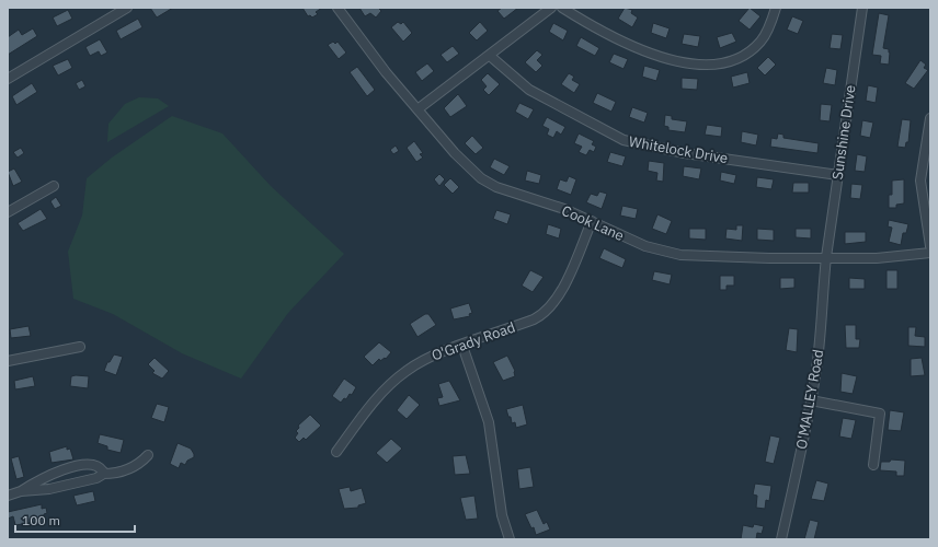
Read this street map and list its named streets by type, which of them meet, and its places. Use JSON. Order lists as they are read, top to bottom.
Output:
{
  "streets": {
    "street": [
      "Sunshine Drive",
      "Whitelock Drive",
      "Cook Lane",
      "O'Grady Road",
      "O'MALLEY Road"
    ]
  },
  "crossings": [
    ["Sunshine Drive", "Whitelock Drive"],
    ["Sunshine Drive", "Cook Lane"],
    ["Sunshine Drive", "O'MALLEY Road"],
    ["Cook Lane", "O'Grady Road"],
    ["Cook Lane", "O'MALLEY Road"]
  ],
  "scale_bar": "100 m"
}
